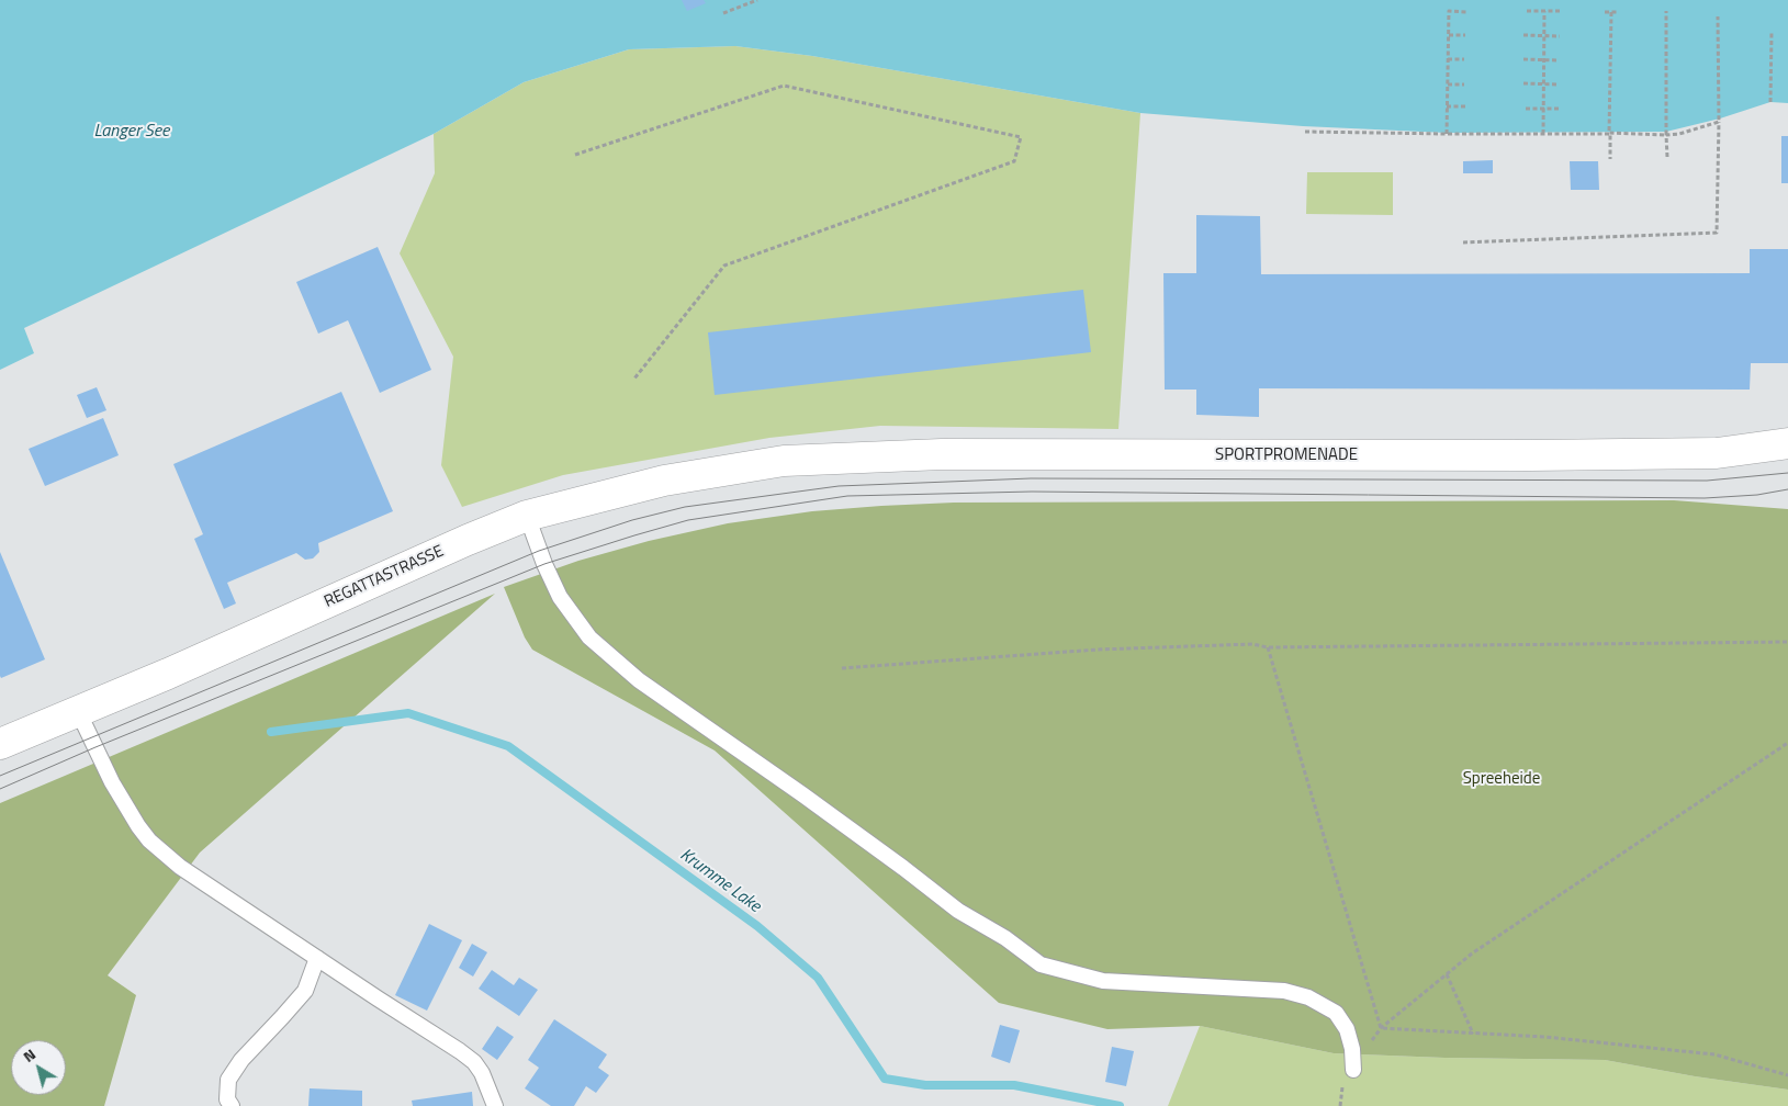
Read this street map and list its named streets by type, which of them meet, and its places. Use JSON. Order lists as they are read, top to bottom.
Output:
{
  "streets": {
    "street": ["SPORTPROMENADE", "REGATTASTRASSE"]
  },
  "crossings": [
    ["SPORTPROMENADE", "REGATTASTRASSE"]
  ],
  "water": ["Langer See", "Krumme Lake"],
  "parks": ["Spreeheide"],
  "north": "top left"
}
